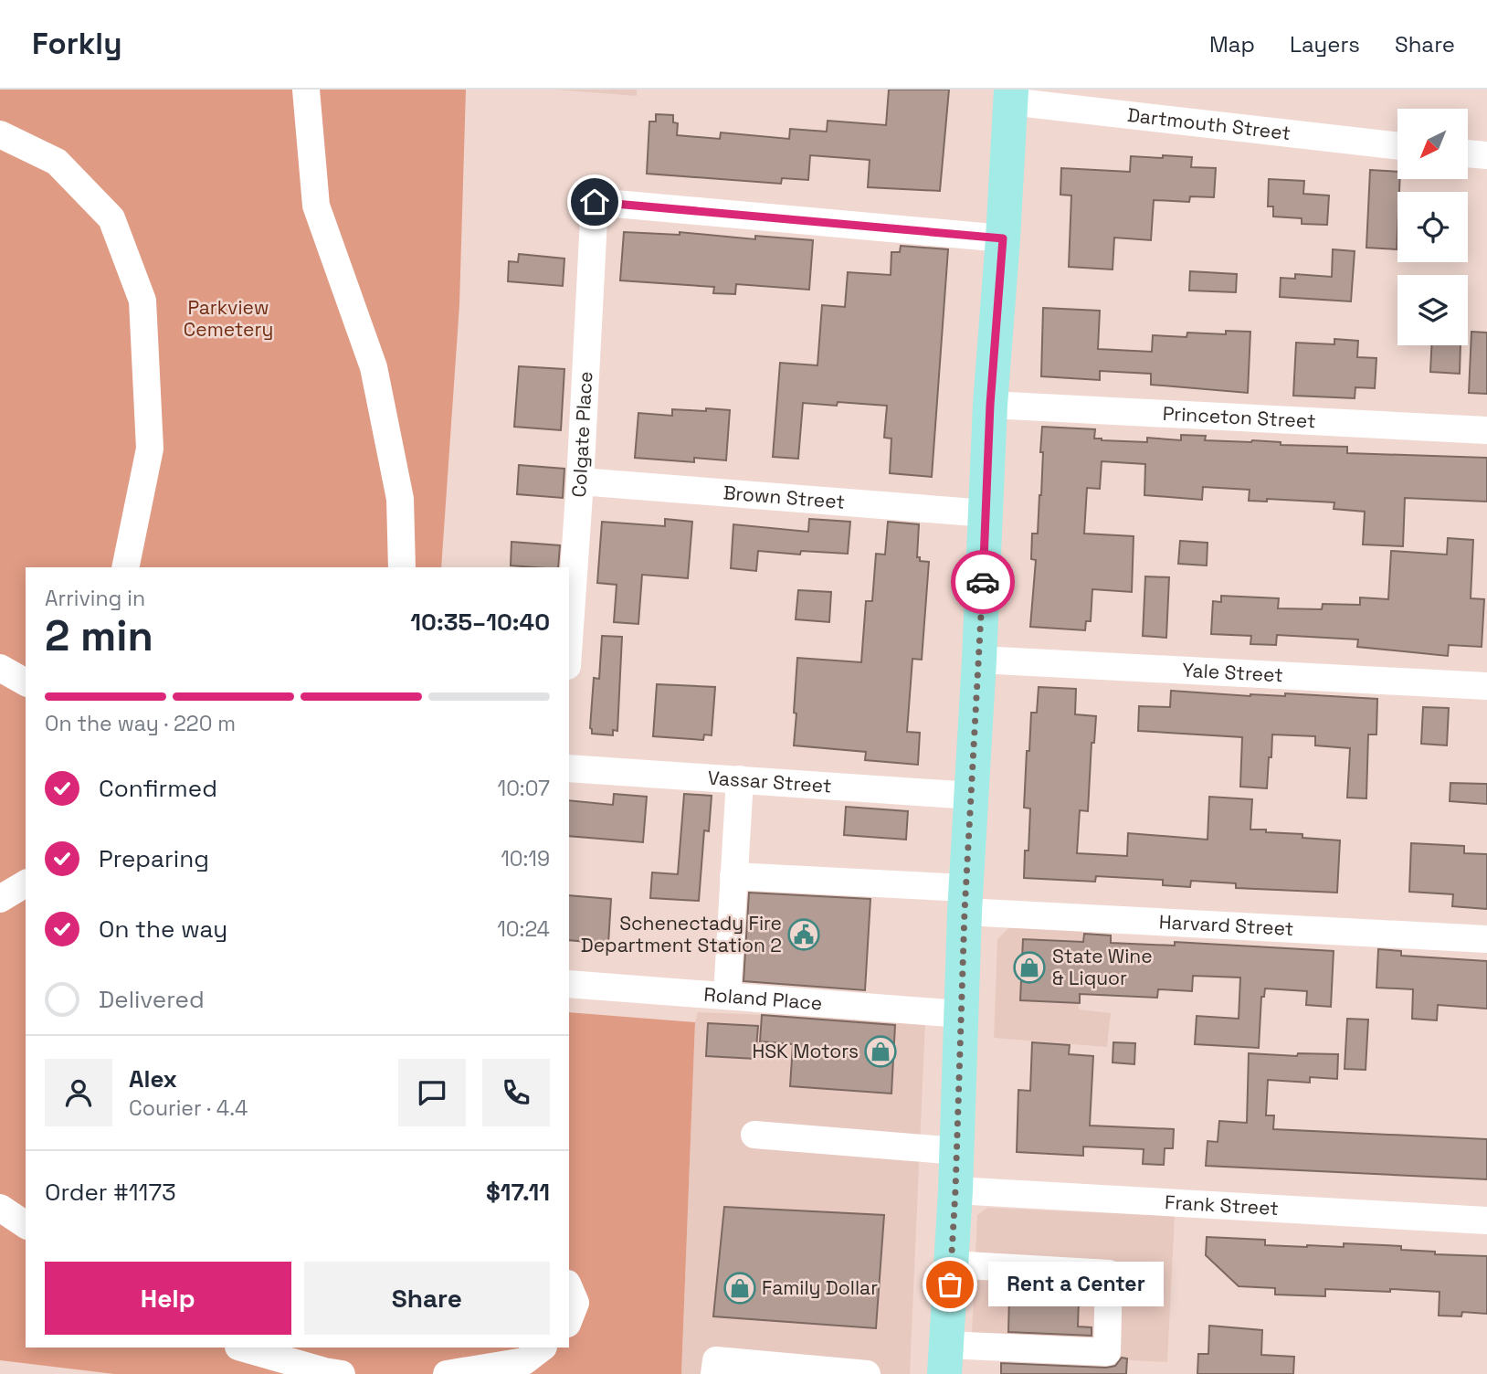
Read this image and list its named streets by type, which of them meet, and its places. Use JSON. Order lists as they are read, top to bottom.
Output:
{
  "streets": {
    "street": [
      "Dartmouth Street",
      "Princeton Street",
      "Colgate Place",
      "Brown Street",
      "Yale Street",
      "Vassar Street",
      "Harvard Street",
      "Roland Place",
      "Frank Street"
    ]
  },
  "crossings": [
    ["Colgate Place", "Brown Street"]
  ],
  "parks": ["Parkview Cemetery"],
  "places": {
    "public building": ["Schenectady Fire Department Station 2"],
    "shop": ["State Wine & Liquor", "HSK Motors", "Family Dollar"],
    "other": ["Rent a Center"]
  },
  "north": "bottom left",
  "page": {
    "header": "Forkly",
    "nav": ["Map", "Layers", "Share"],
    "heading": ["2 min", "Arriving in", "10:35–10:40"],
    "panel": [
      "Alex",
      "Courier · 4.4",
      "Order #1173",
      "$17.11"
    ],
    "bar": "On the way · 220 m",
    "list": [
      ["Confirmed", "10:07"],
      ["Preparing", "10:19"],
      ["On the way", "10:24"],
      "Delivered"
    ],
    "buttons": ["Help", "Share"],
    "bubble": "Rent a Center"
  }
}
